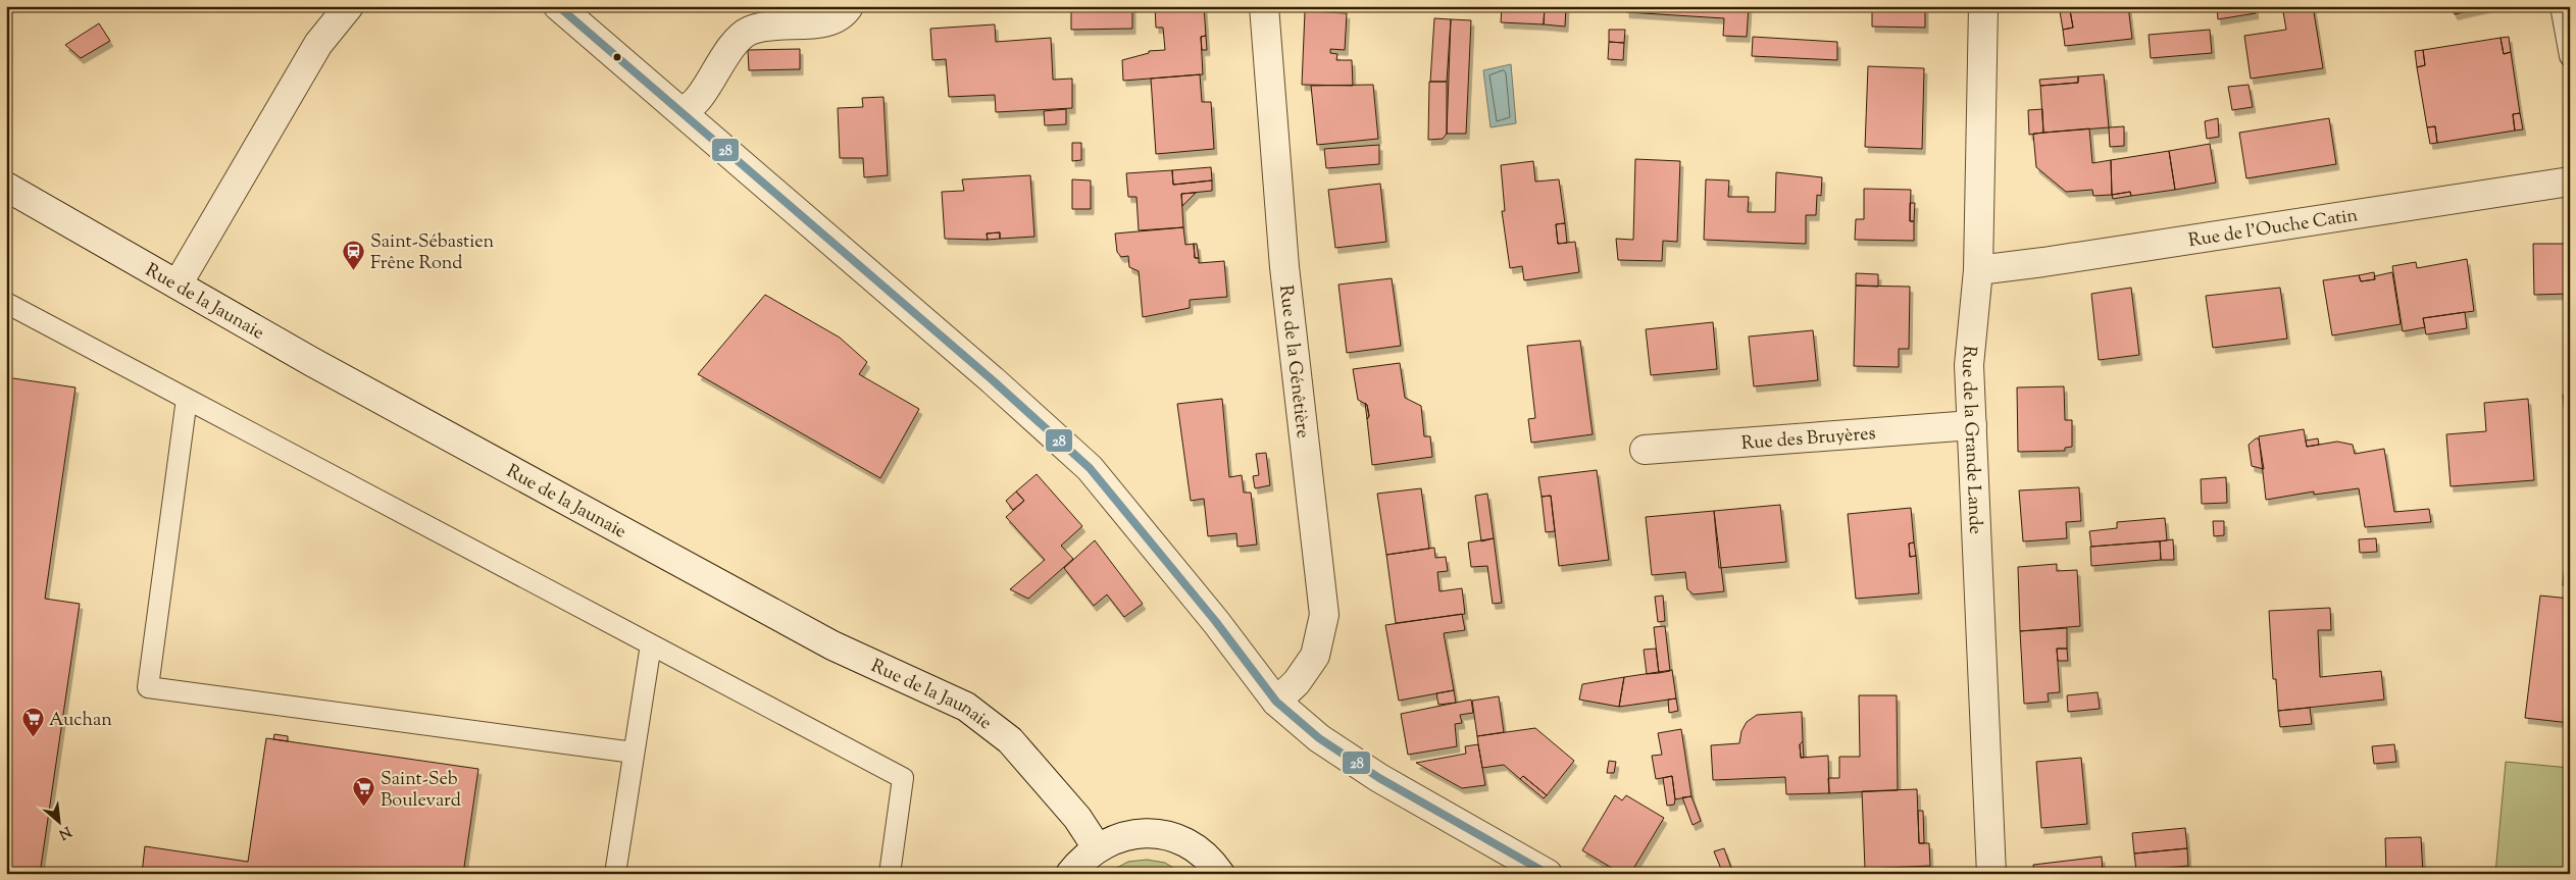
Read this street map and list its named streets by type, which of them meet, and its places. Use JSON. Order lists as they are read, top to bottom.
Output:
{
  "streets": {
    "street": [
      "Rue de l'Ouche Catin",
      "Rue de la Jaunaie",
      "Rue de la Génêtière",
      "Rue des Bruyères",
      "Rue de la Grande Lande"
    ]
  },
  "crossings": [
    ["Rue de l'Ouche Catin", "Rue de la Grande Lande"],
    ["Rue des Bruyères", "Rue de la Grande Lande"]
  ],
  "places": {
    "station": ["Saint-Sébastien Frêne Rond"],
    "supermarket": ["Auchan", "Saint-Seb Boulevard"]
  },
  "lines": ["transit line 28"],
  "north": "bottom right"
}
